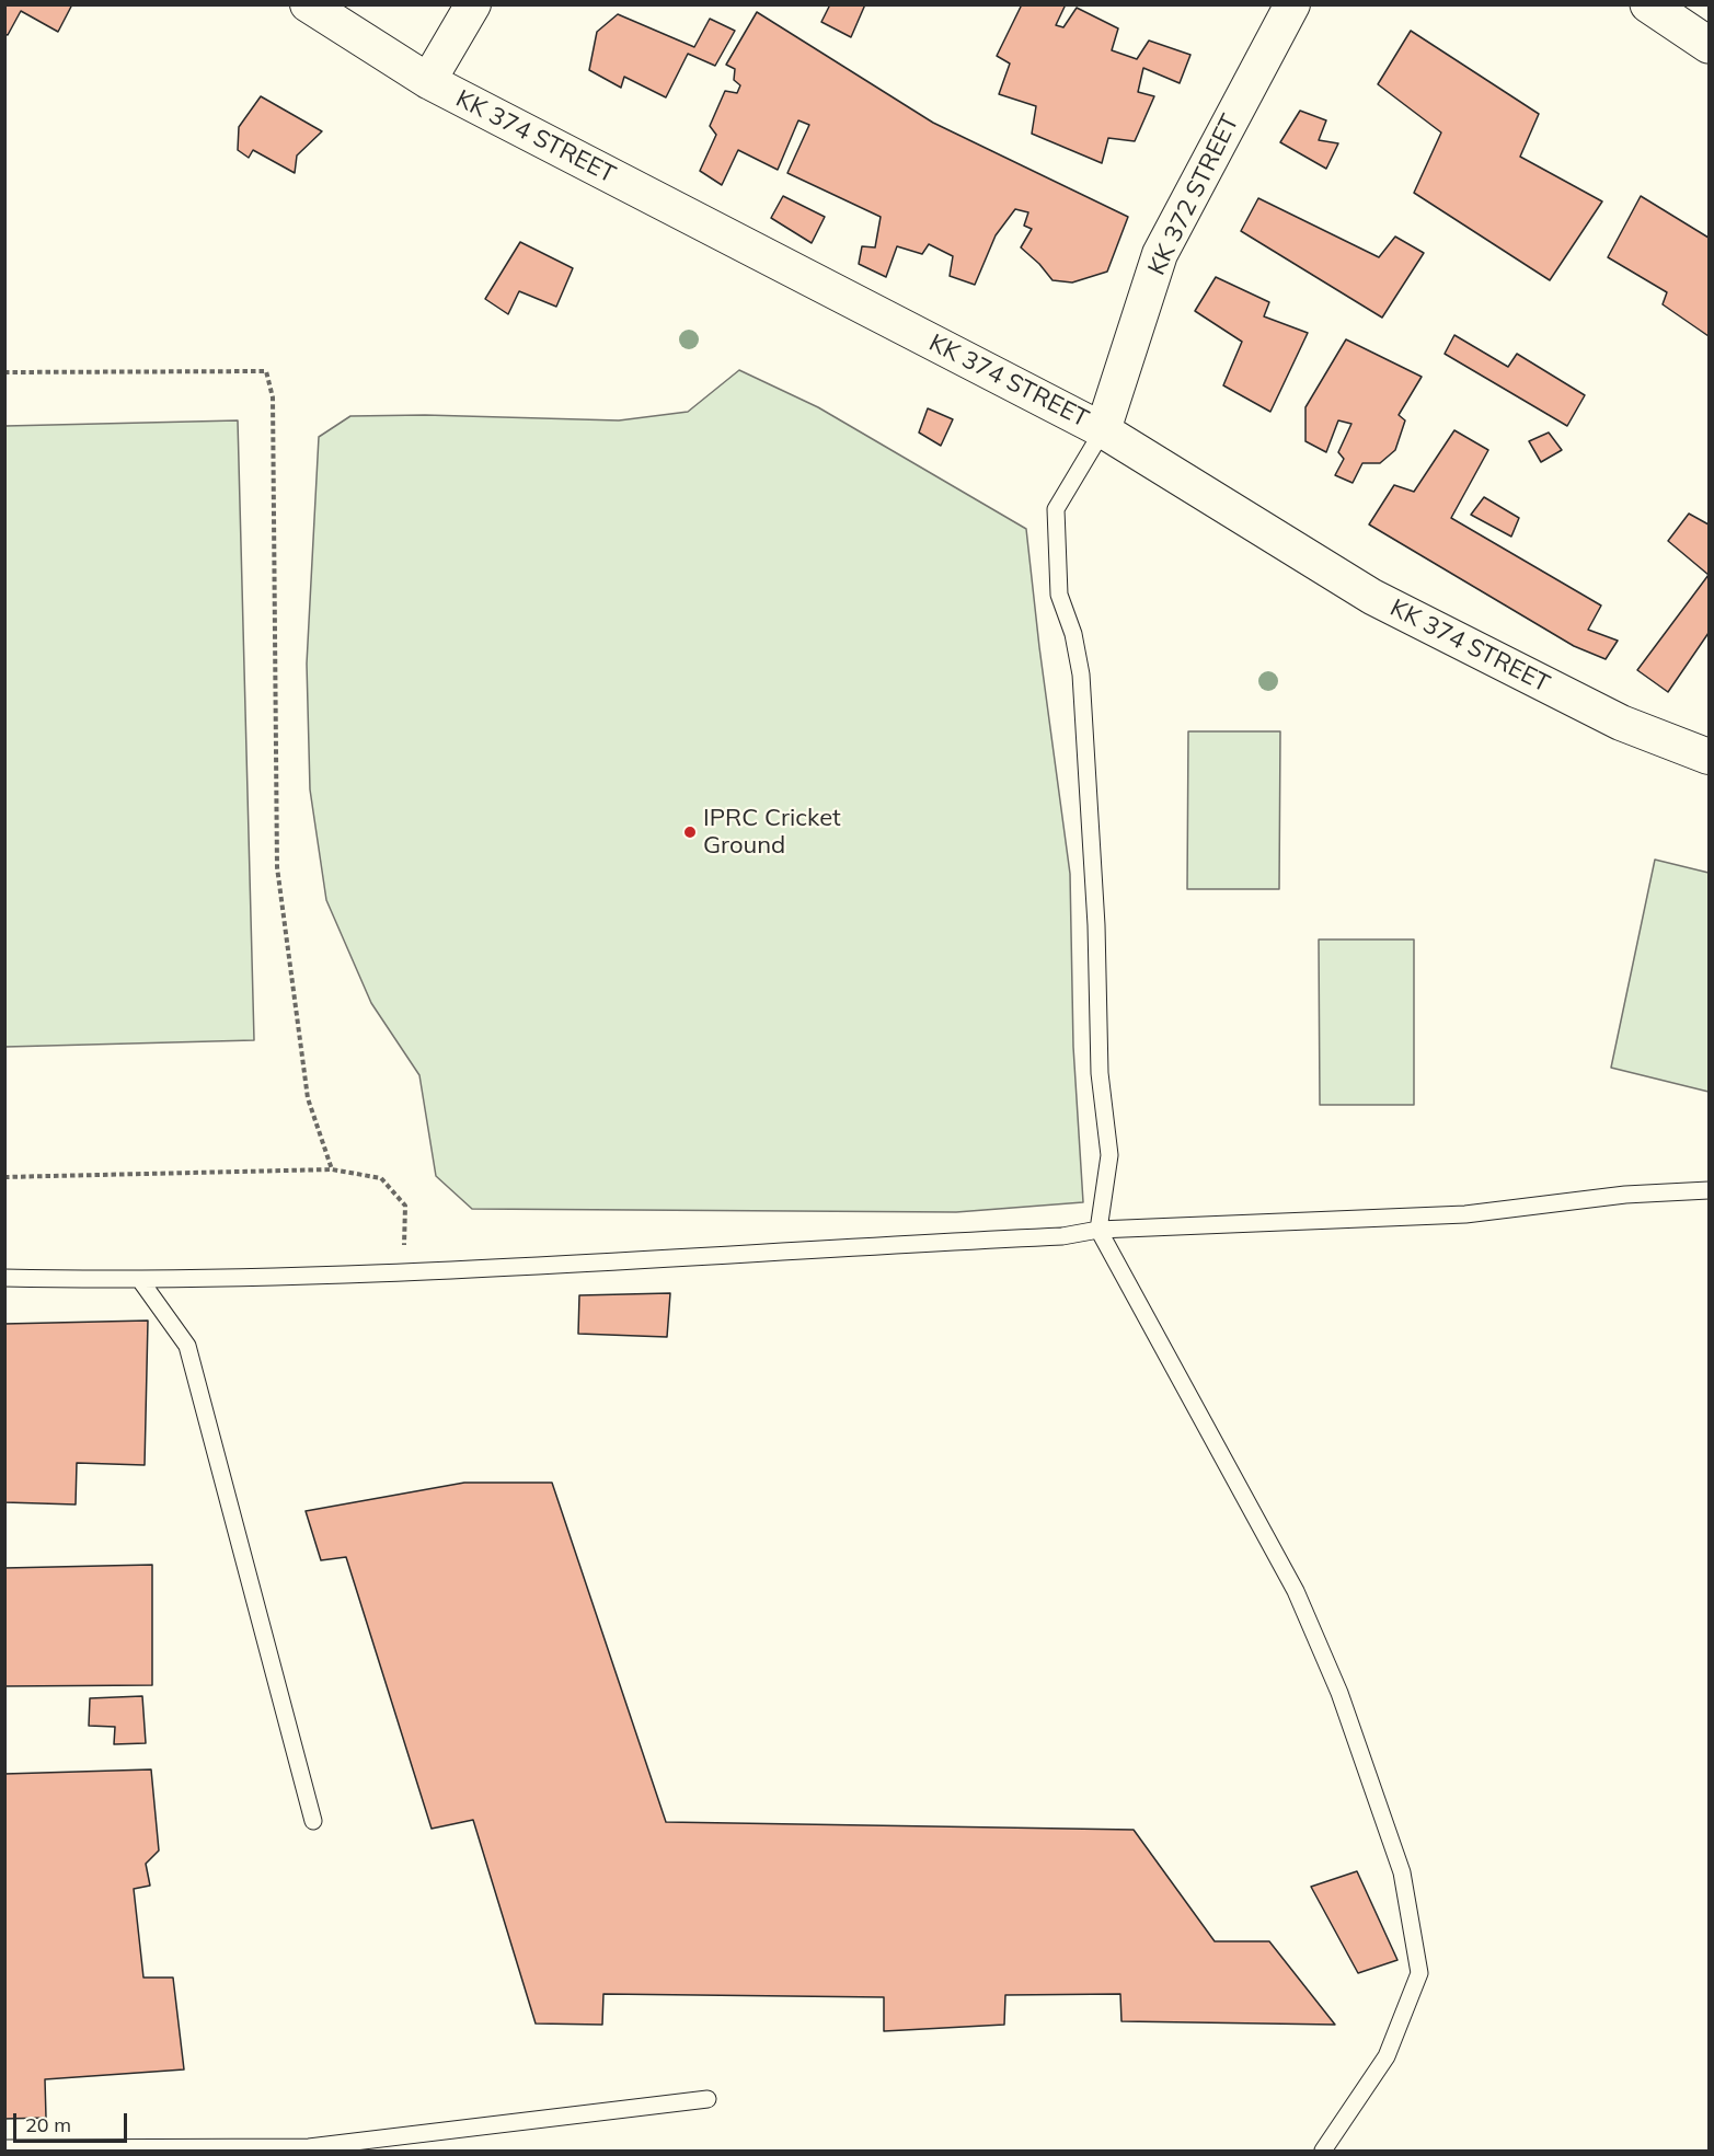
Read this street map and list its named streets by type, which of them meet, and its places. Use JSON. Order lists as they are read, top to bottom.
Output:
{
  "streets": {
    "street": ["KK 374 STREET", "KK 372 STREET"]
  },
  "crossings": [
    ["KK 374 STREET", "KK 372 STREET"]
  ],
  "places": ["IPRC Cricket Ground"],
  "scale_bar": "20 m"
}
